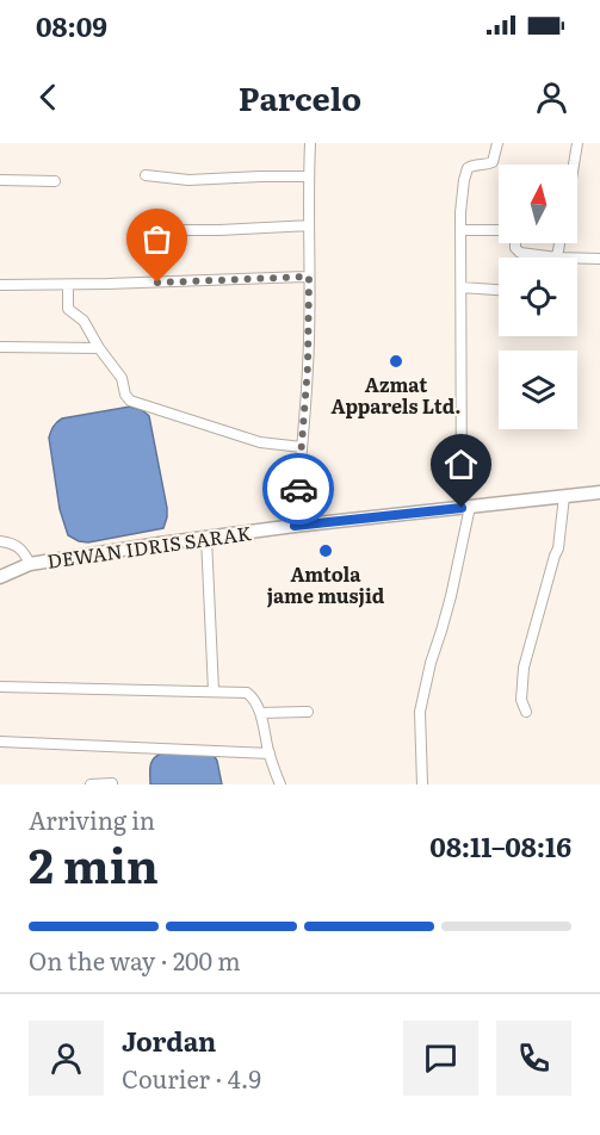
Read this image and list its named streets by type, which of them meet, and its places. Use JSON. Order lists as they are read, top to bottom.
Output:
{
  "streets": {
    "main road": ["DEWAN IDRIS SARAK"]
  },
  "places": ["Azmat Apparels Ltd.", "Amtola jame musjid"],
  "north": "top",
  "page": {
    "status": "08:09",
    "header": "Parcelo",
    "heading": ["2 min", "Arriving in", "08:11–08:16"],
    "panel": ["Jordan", "Courier · 4.9"],
    "bar": "On the way · 200 m"
  }
}
